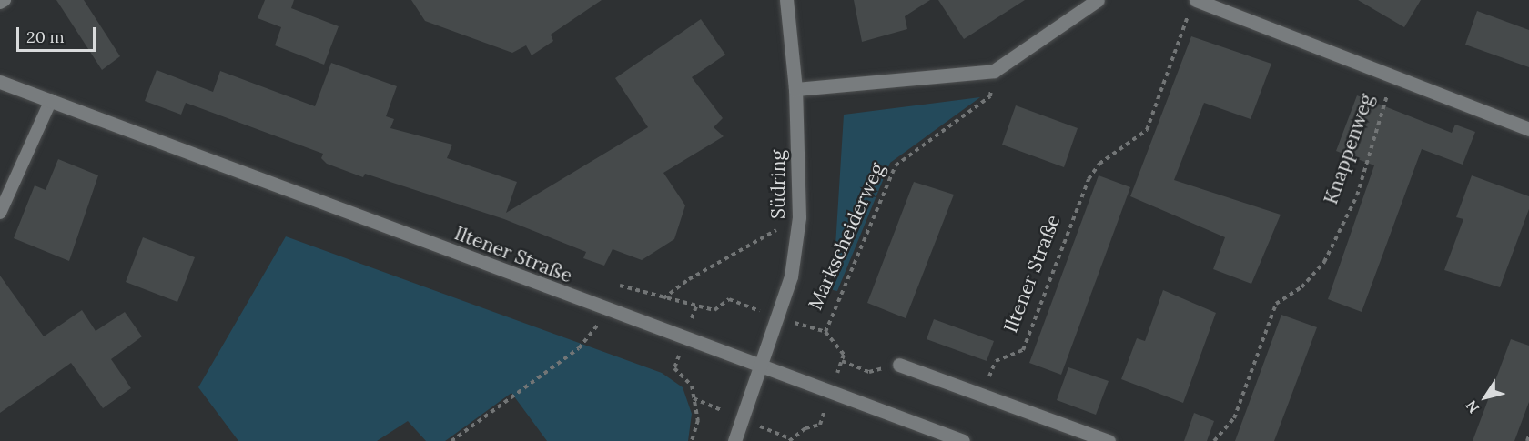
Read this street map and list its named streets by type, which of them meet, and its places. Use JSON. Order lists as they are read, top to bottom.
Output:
{
  "streets": {
    "street": ["Knappenweg", "Südring", "Iltener Straße"],
    "path": ["Markscheiderweg"]
  },
  "crossings": [
    ["Knappenweg", "Iltener Straße"],
    ["Südring", "Iltener Straße"]
  ],
  "scale_bar": "20 m",
  "north": "bottom left"
}
